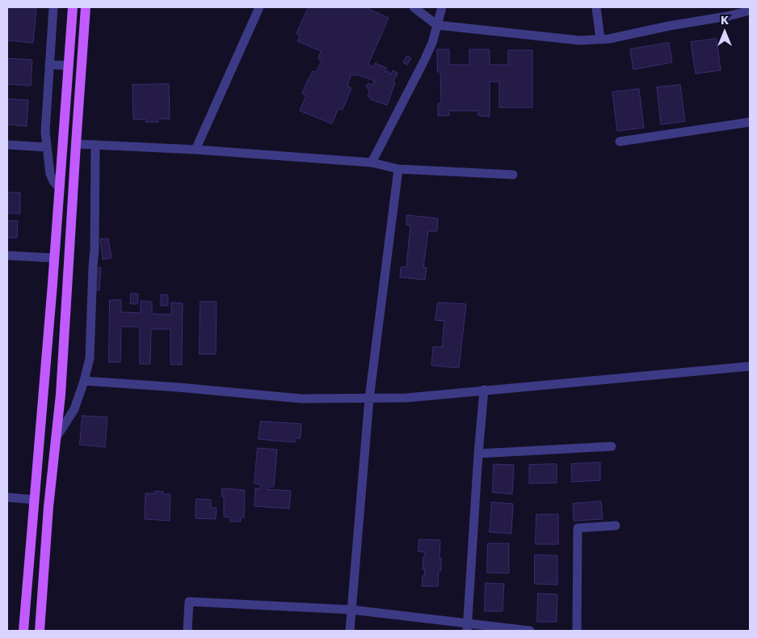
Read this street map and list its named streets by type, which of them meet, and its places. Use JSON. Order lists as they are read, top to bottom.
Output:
{
  "north": "top"
}
